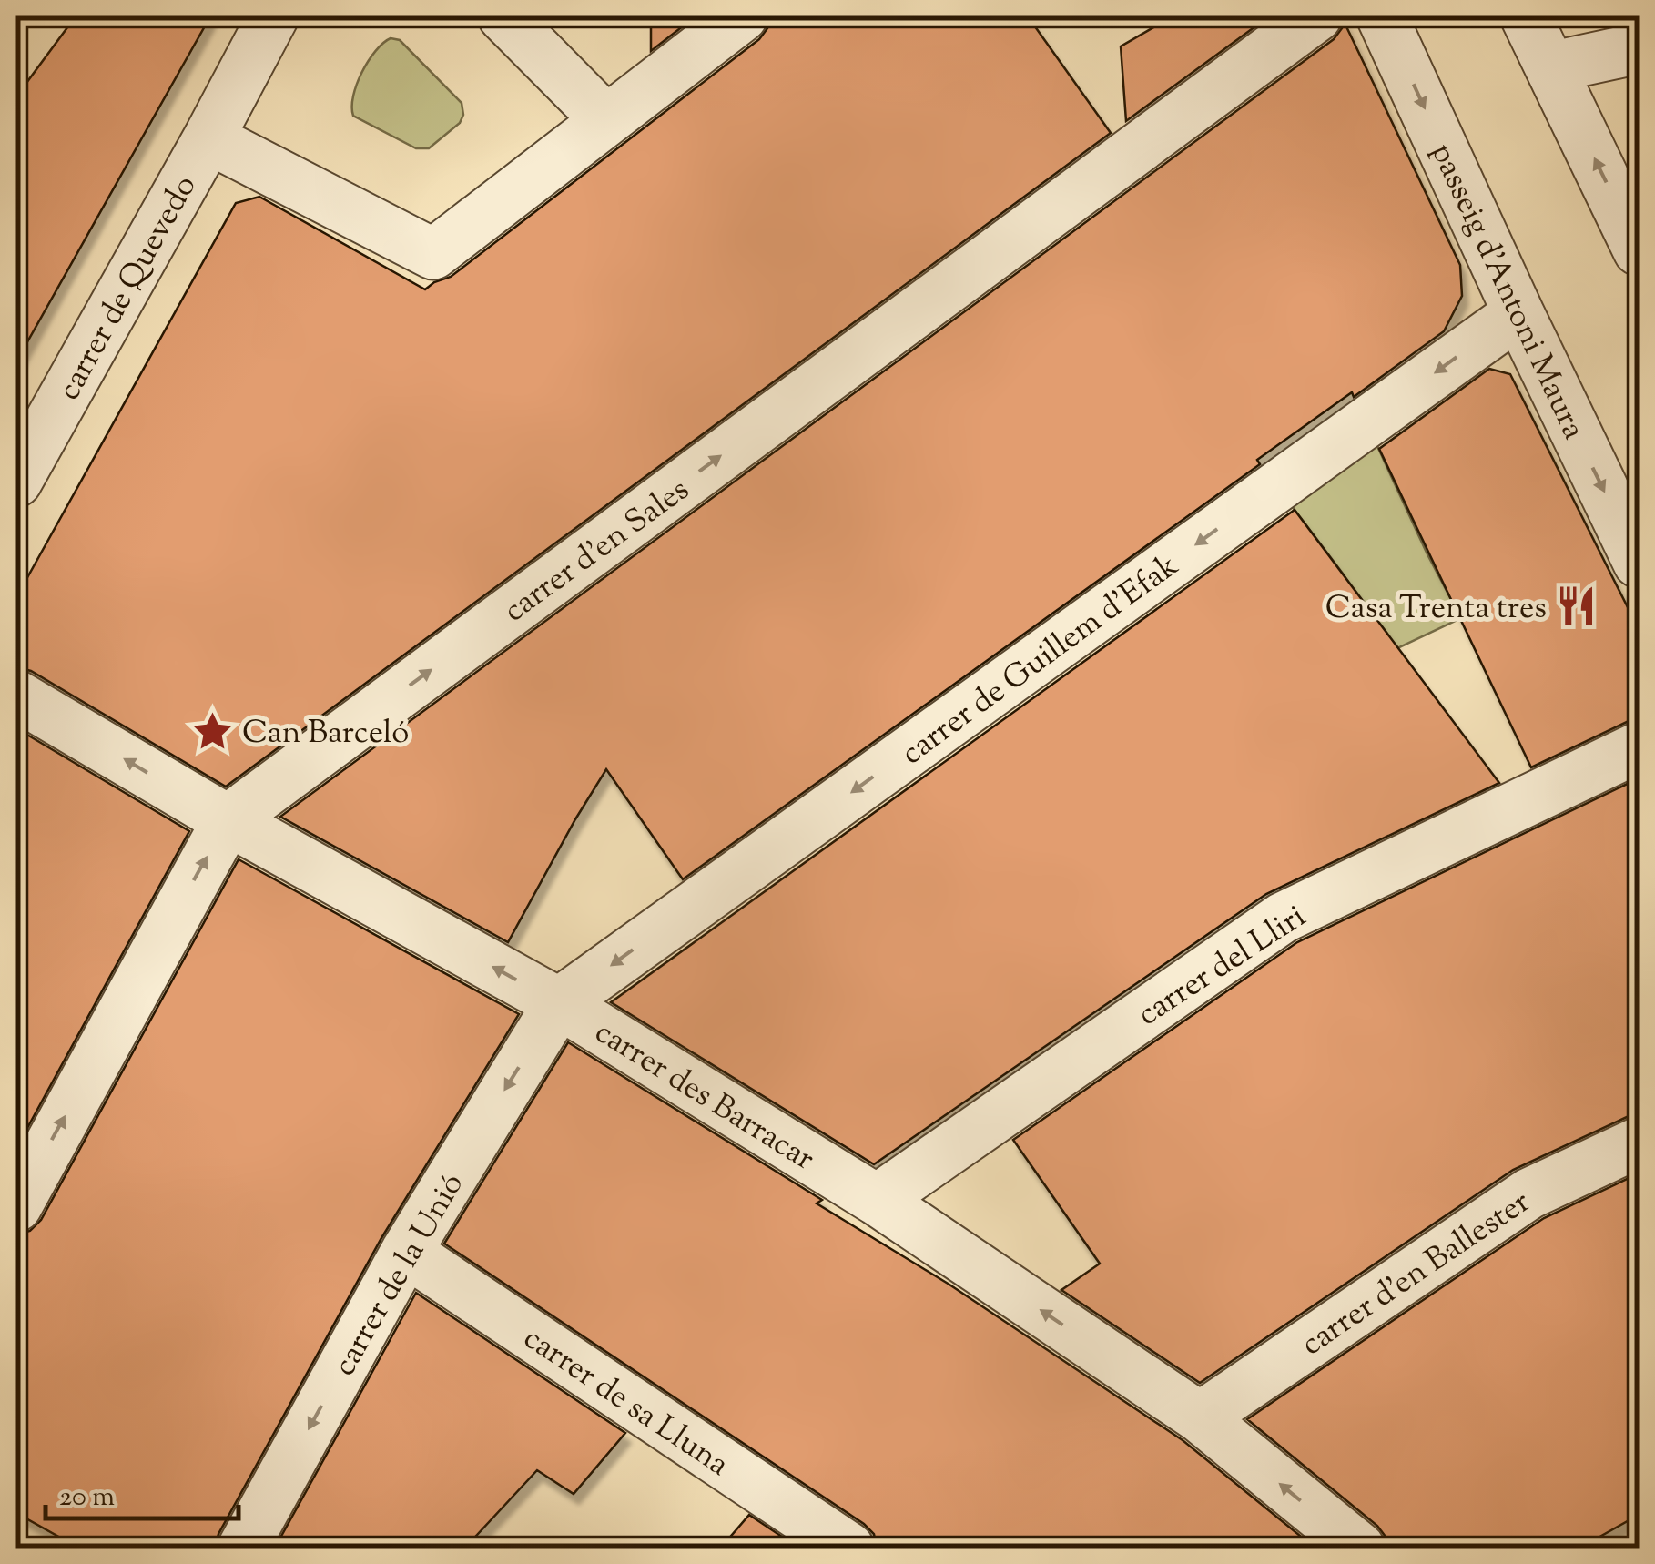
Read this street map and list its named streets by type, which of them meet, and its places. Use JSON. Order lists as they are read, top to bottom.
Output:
{
  "streets": {
    "street": [
      "carrer de Quevedo",
      "passeig d'Antoni Maura",
      "carrer d'en Sales",
      "carrer de Guillem d'Efak",
      "carrer del Lliri",
      "carrer des Barracar",
      "carrer d'en Ballester",
      "carrer de la Unió",
      "carrer de sa Lluna"
    ]
  },
  "crossings": [
    ["passeig d'Antoni Maura", "carrer de Guillem d'Efak"],
    ["carrer d'en Sales", "carrer des Barracar"],
    ["carrer de Guillem d'Efak", "carrer des Barracar"],
    ["carrer de Guillem d'Efak", "carrer de la Unió"],
    ["carrer del Lliri", "carrer des Barracar"],
    ["carrer des Barracar", "carrer d'en Ballester"],
    ["carrer des Barracar", "carrer de la Unió"],
    ["carrer de la Unió", "carrer de sa Lluna"]
  ],
  "one_way": [
    "carrer d'en Sales",
    "carrer de Guillem d'Efak",
    "carrer des Barracar",
    "carrer de la Unió"
  ],
  "places": {
    "restaurant": ["Casa Trenta tres"],
    "place": ["Can Barceló"]
  },
  "scale_bar": "20 m"
}
